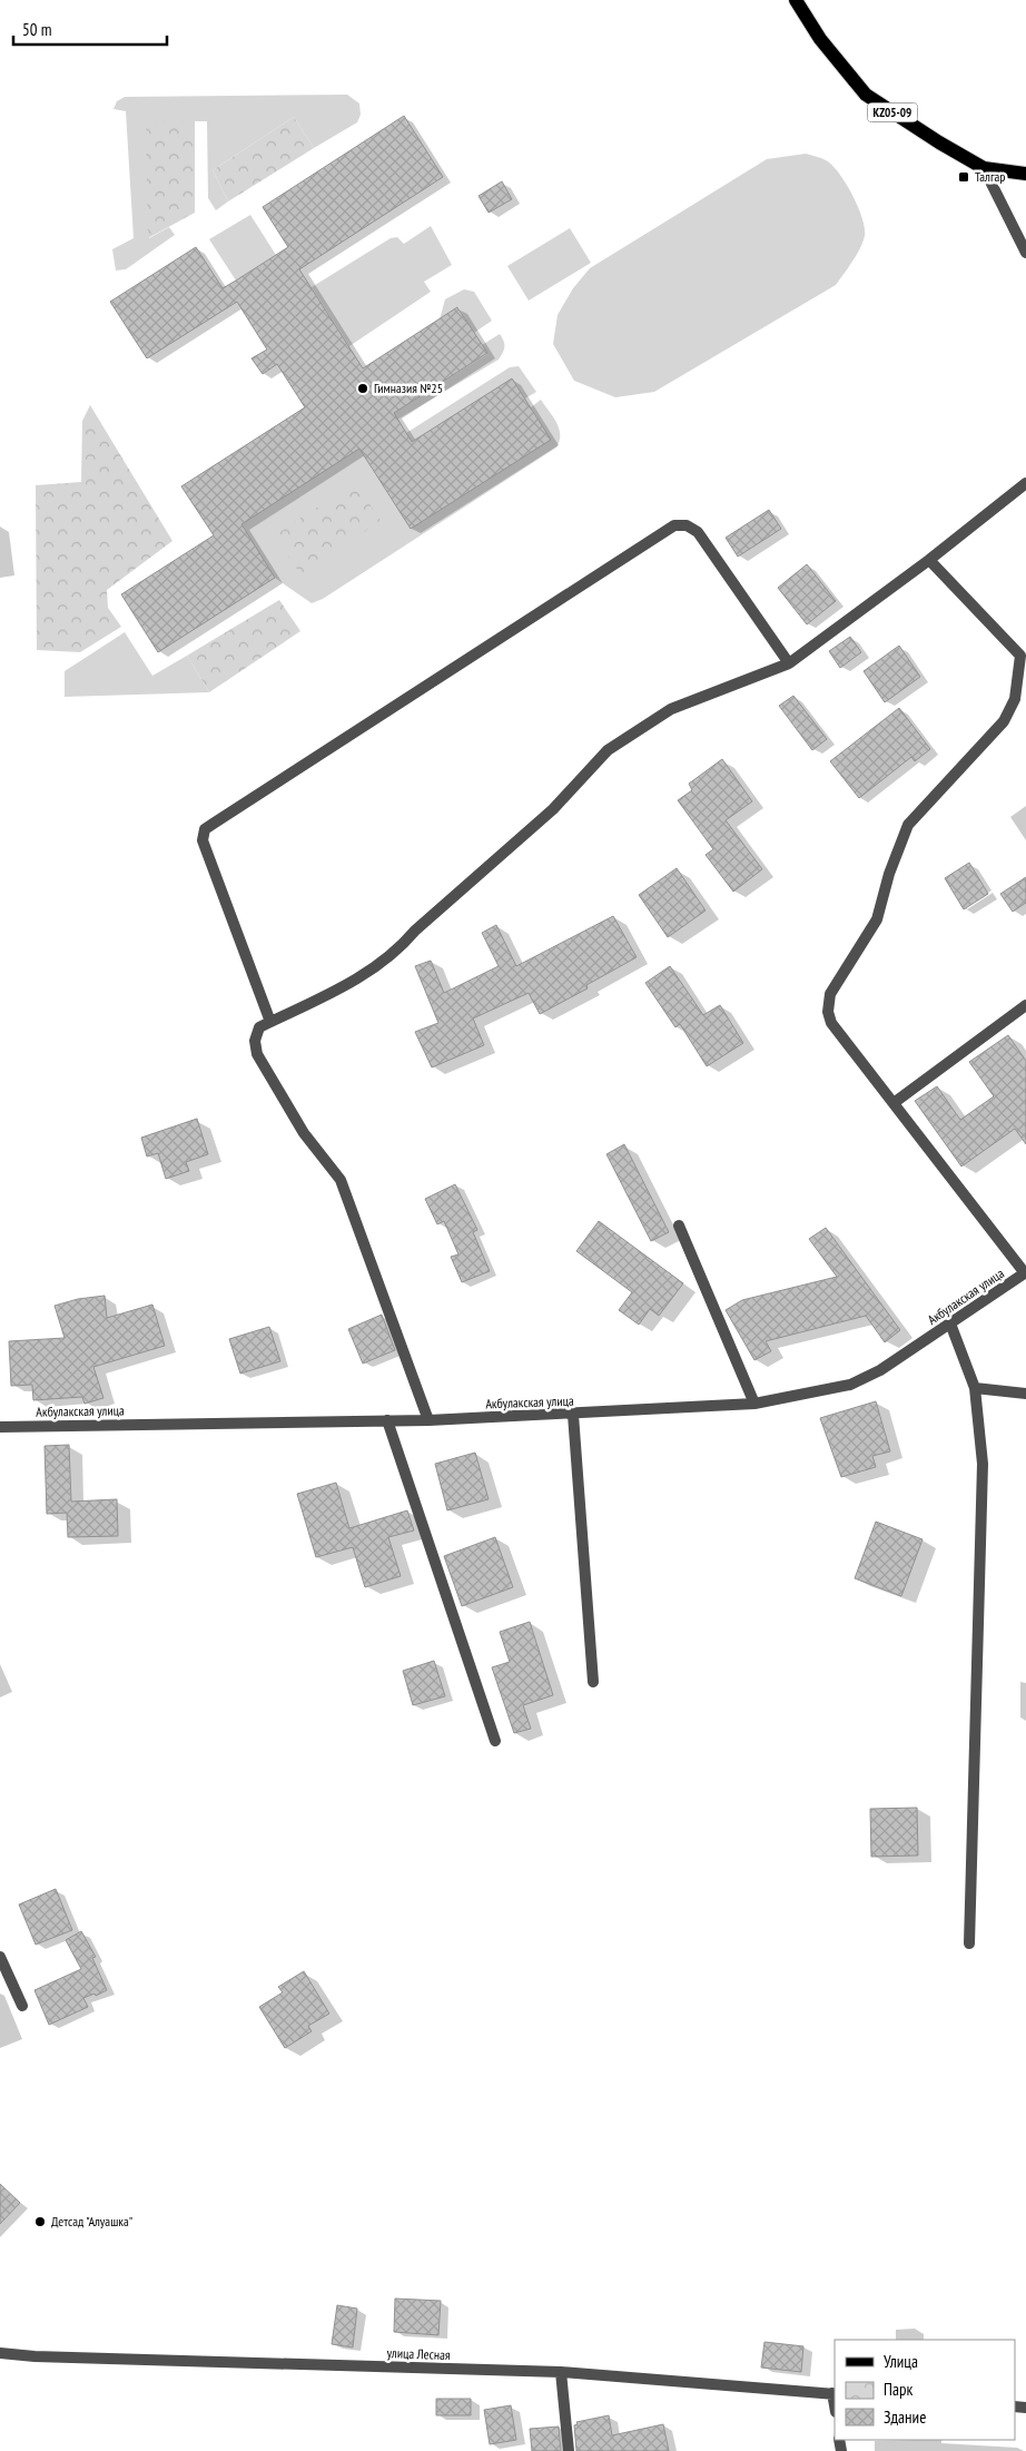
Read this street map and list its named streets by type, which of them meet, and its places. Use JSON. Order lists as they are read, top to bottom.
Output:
{
  "streets": {
    "main road": ["KZ05-09"],
    "street": ["Акбулакская улица", "улица Лесная"]
  },
  "places": {
    "transit": ["Талгар"],
    "other": ["Гимназия №25", "Детсад \"Алуашка\""]
  },
  "legend": ["Улица", "Парк", "Здание"],
  "scale_bar": "50 m"
}
